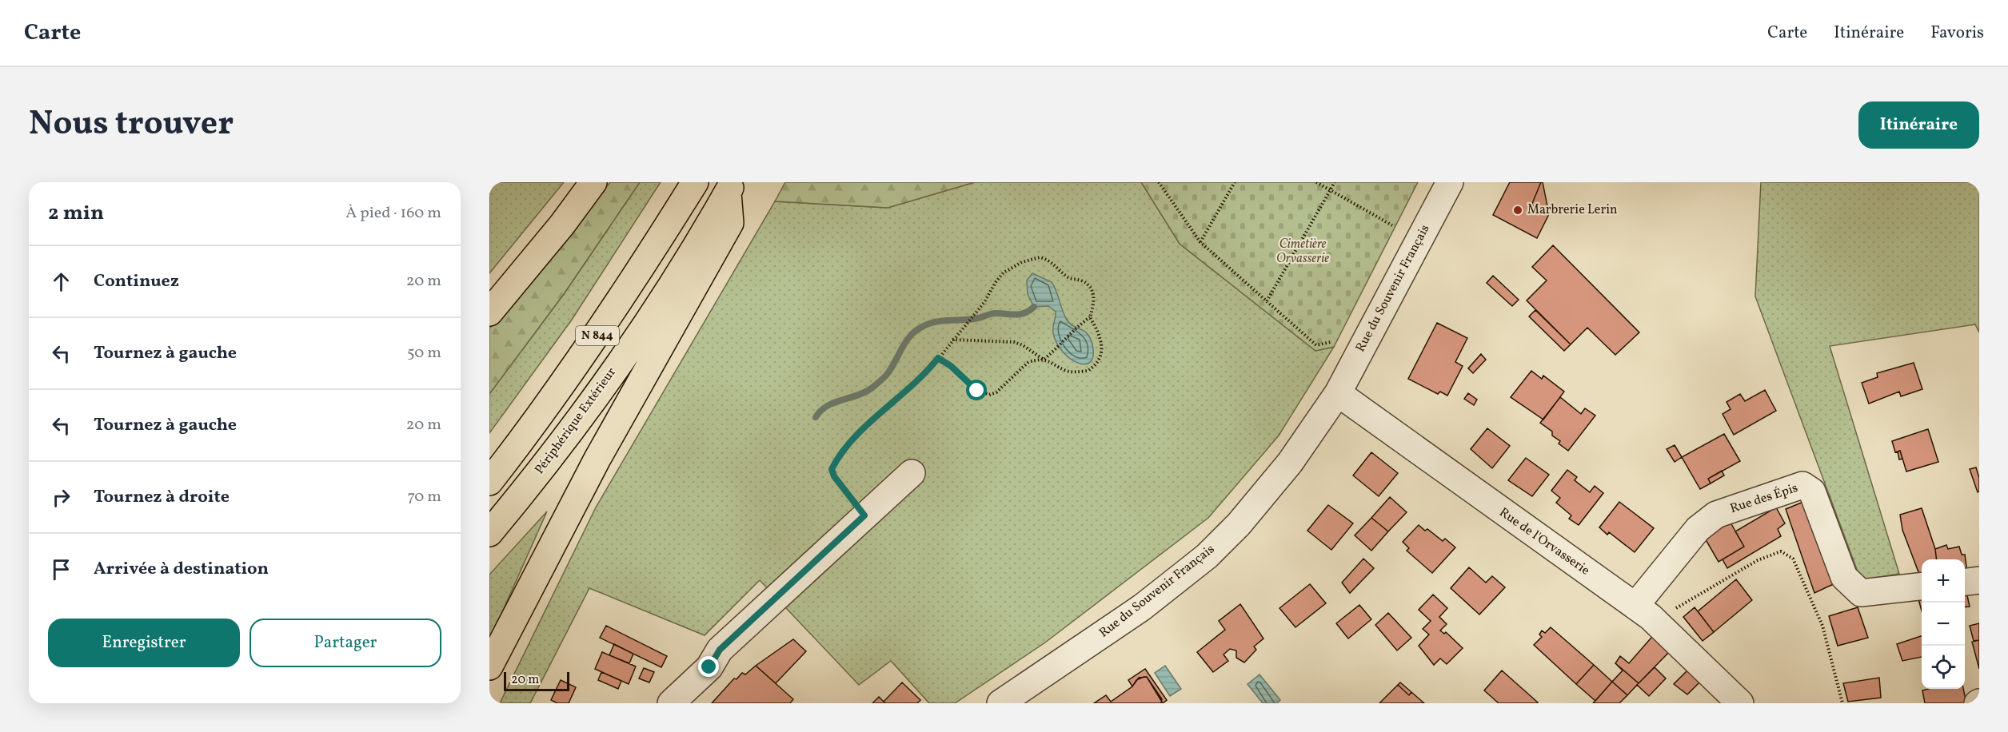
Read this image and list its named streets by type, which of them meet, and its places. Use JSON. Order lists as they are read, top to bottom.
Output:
{
  "streets": {
    "highway": ["N 844", "Périphérique Extérieur"],
    "street": ["Rue du Souvenir Français", "Rue des Épis", "Rue de l'Orvasserie"]
  },
  "crossings": [
    ["Rue du Souvenir Français", "Rue de l'Orvasserie"],
    ["Rue des Épis", "Rue de l'Orvasserie"]
  ],
  "parks": ["Cimetière Orvasserie"],
  "places": ["Marbrerie Lerin"],
  "scale_bar": "20 m",
  "page": {
    "header": "Carte",
    "nav": ["Carte", "Itinéraire", "Favoris"],
    "title": "Nous trouver",
    "buttons": [
      "Itinéraire",
      ["Enregistrer", "Partager"]
    ],
    "heading": ["2 min", "À pied · 160 m"],
    "list": [
      ["Continuez", "20 m"],
      ["Tournez à gauche", "50 m"],
      ["Tournez à gauche", "20 m"],
      ["Tournez à droite", "70 m"],
      "Arrivée à destination"
    ],
    "map_buttons": ["+", "−"],
    "scale": "20 m"
  }
}
